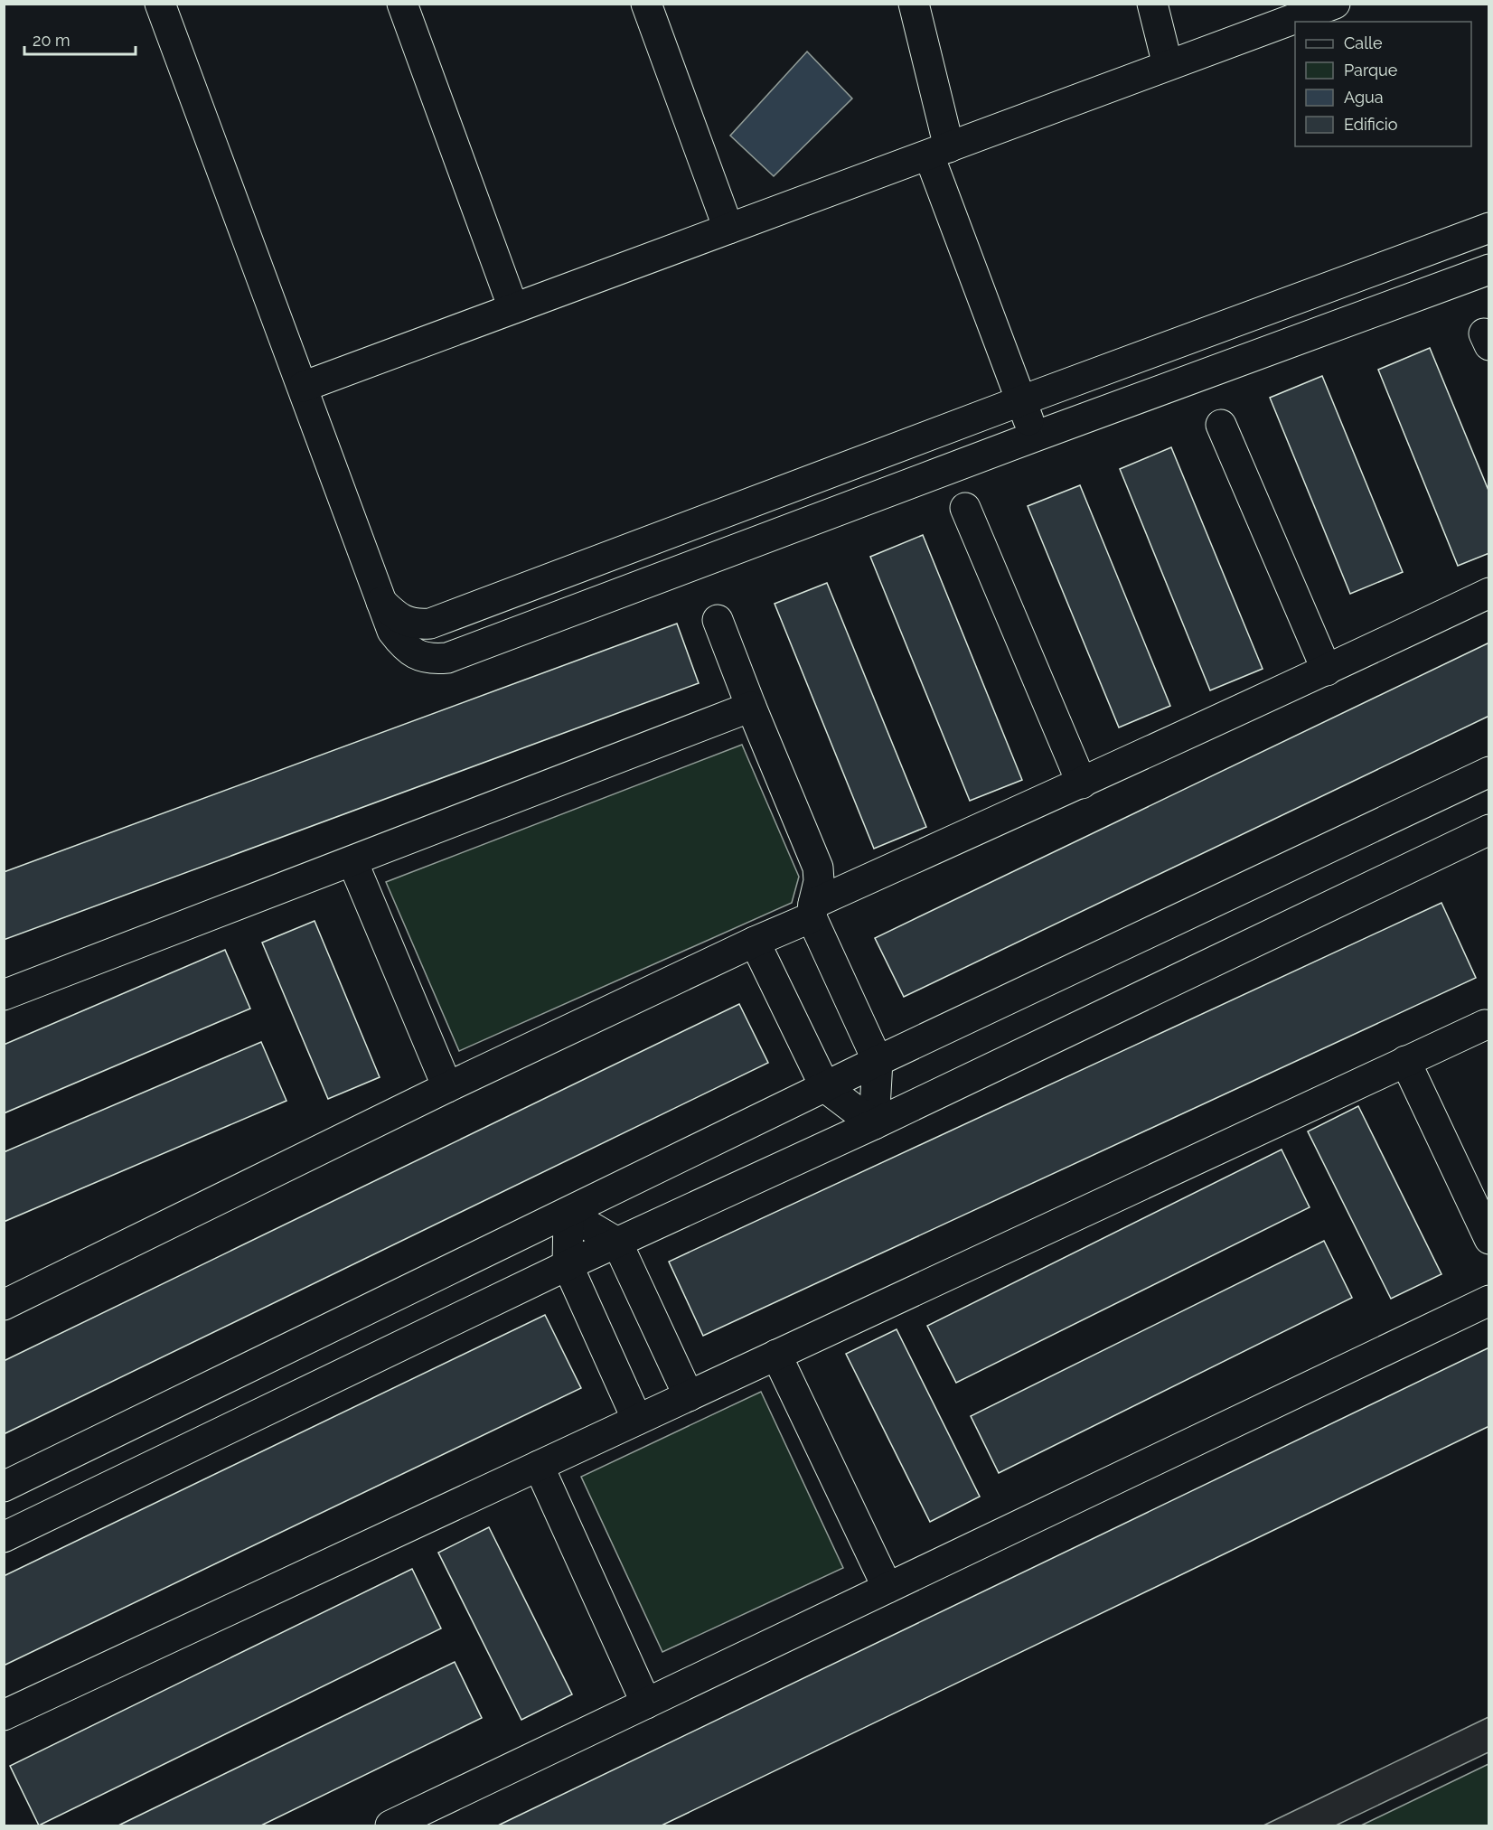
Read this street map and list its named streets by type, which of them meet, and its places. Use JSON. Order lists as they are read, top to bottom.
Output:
{
  "legend": [
    "Calle",
    "Parque",
    "Agua",
    "Edificio"
  ],
  "scale_bar": "20 m"
}
